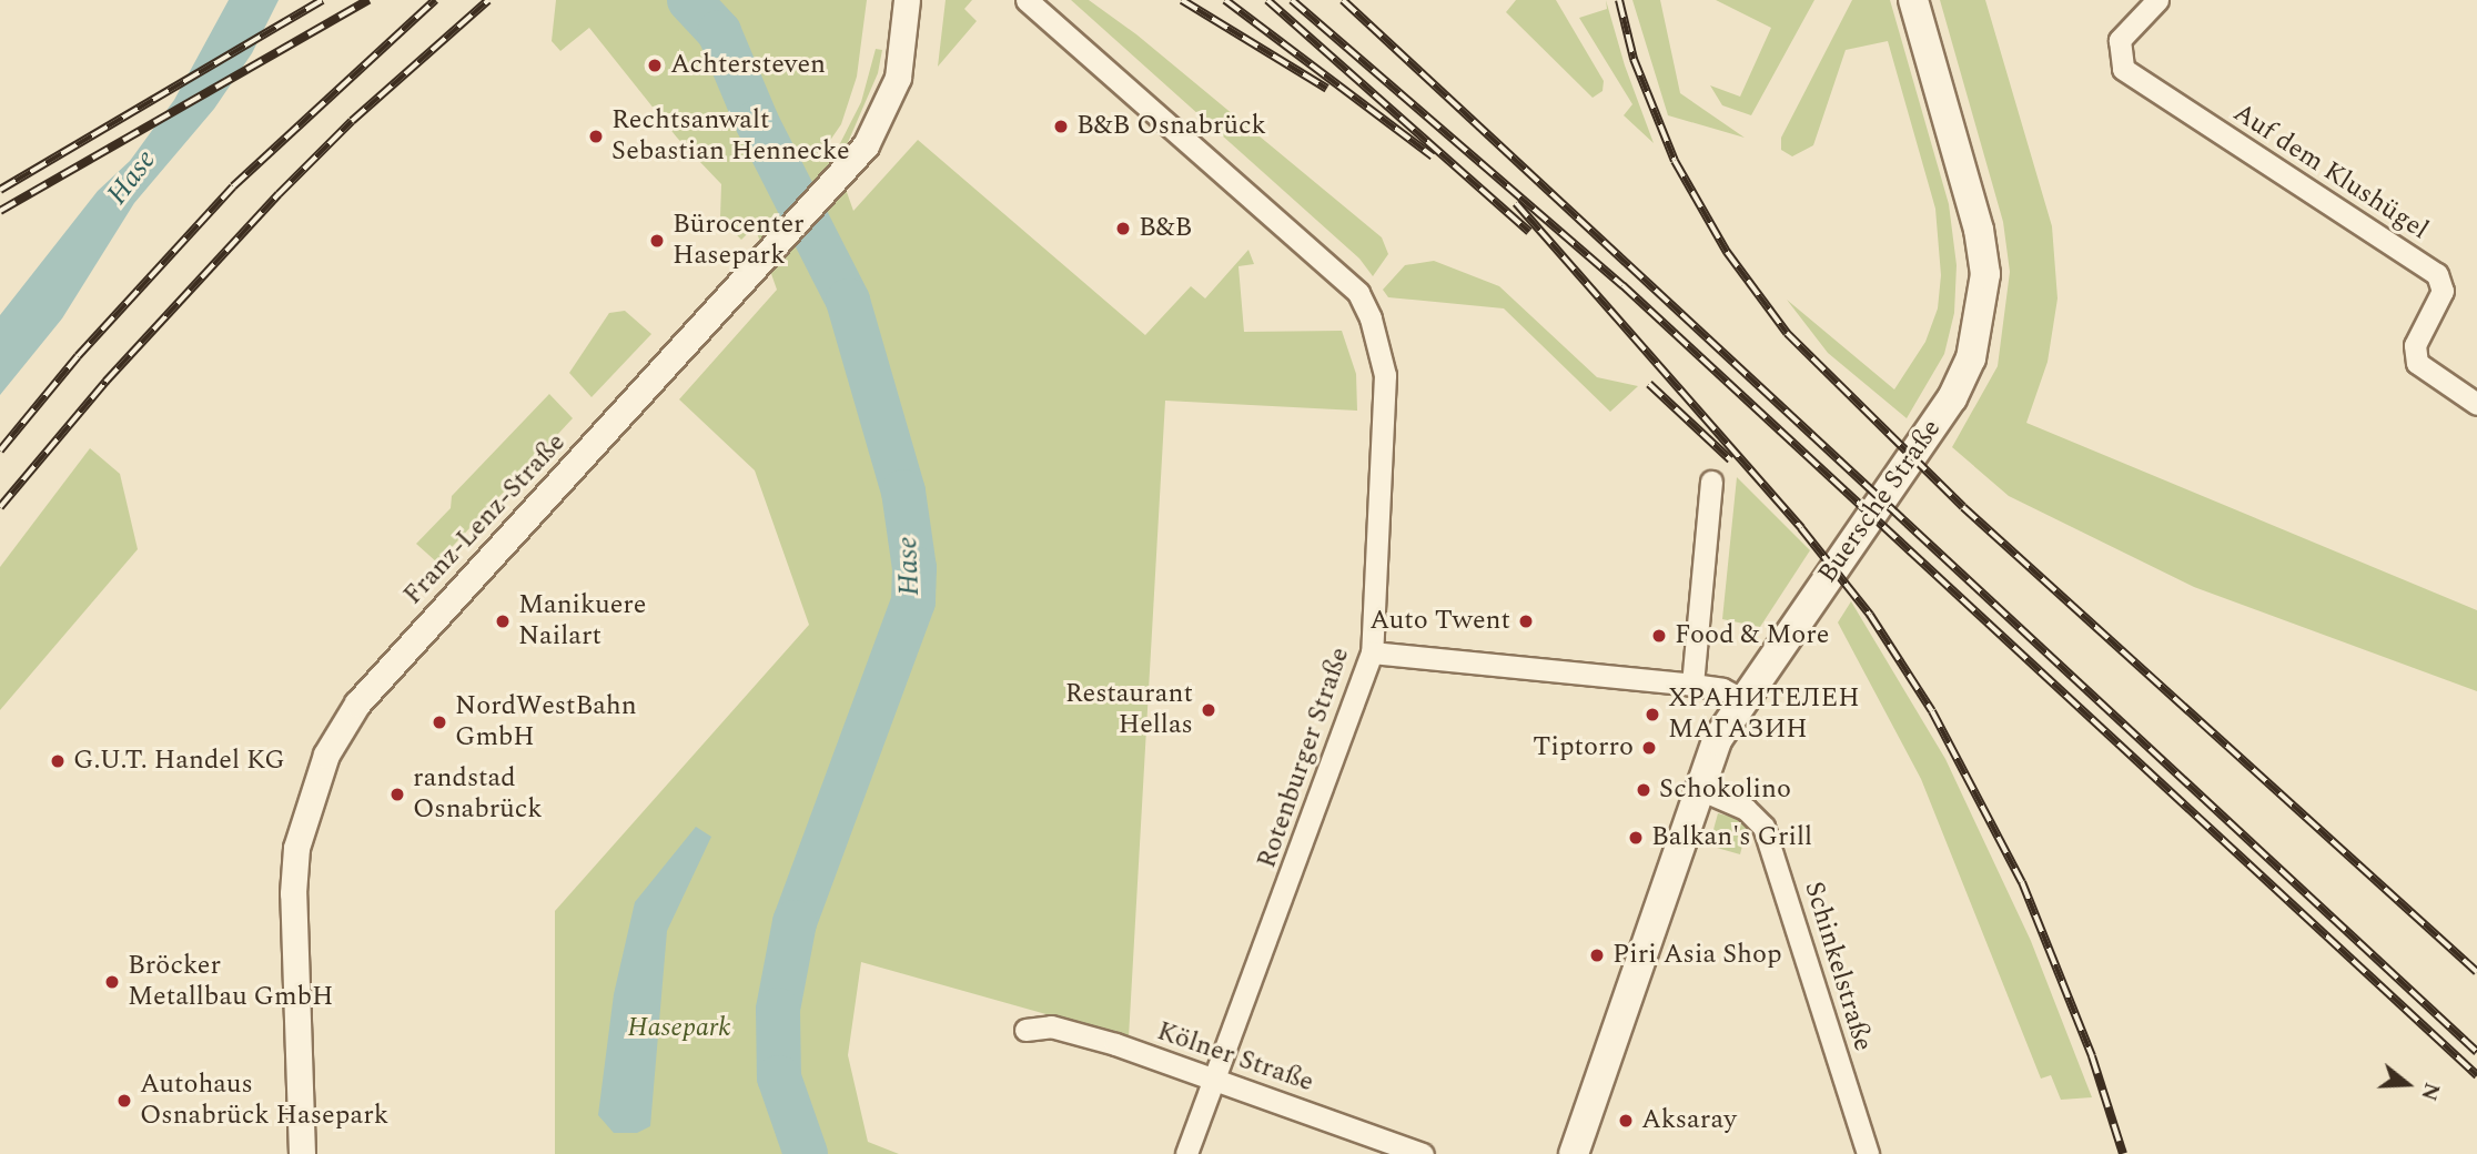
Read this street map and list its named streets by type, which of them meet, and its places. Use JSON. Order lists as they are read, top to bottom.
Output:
{
  "streets": {
    "main road": ["Buersche Straße"],
    "street": [
      "Auf dem Klushügel",
      "Franz-Lenz-Straße",
      "Rotenburger Straße",
      "Schinkelstraße",
      "Kölner Straße"
    ]
  },
  "crossings": [
    ["Buersche Straße", "Schinkelstraße"],
    ["Rotenburger Straße", "Kölner Straße"]
  ],
  "water": ["Hase"],
  "parks": ["Hasepark"],
  "places": [
    "Achtersteven",
    "B&B Osnabrück",
    "Rechtsanwalt Sebastian Hennecke",
    "B&B",
    "Bürocenter Hasepark",
    "Manikuere Nailart",
    "Auto Twent",
    "Food & More",
    "Restaurant Hellas",
    "ХРАНИТЕЛЕН МАГАЗИН",
    "NordWestBahn GmbH",
    "Tiptorro",
    "G.U.T. Handel KG",
    "Schokolino",
    "randstad Osnabrück",
    "Balkan's Grill",
    "Piri Asia Shop",
    "Bröcker Metallbau GmbH",
    "Autohaus Osnabrück Hasepark",
    "Aksaray"
  ],
  "north": "right"
}
